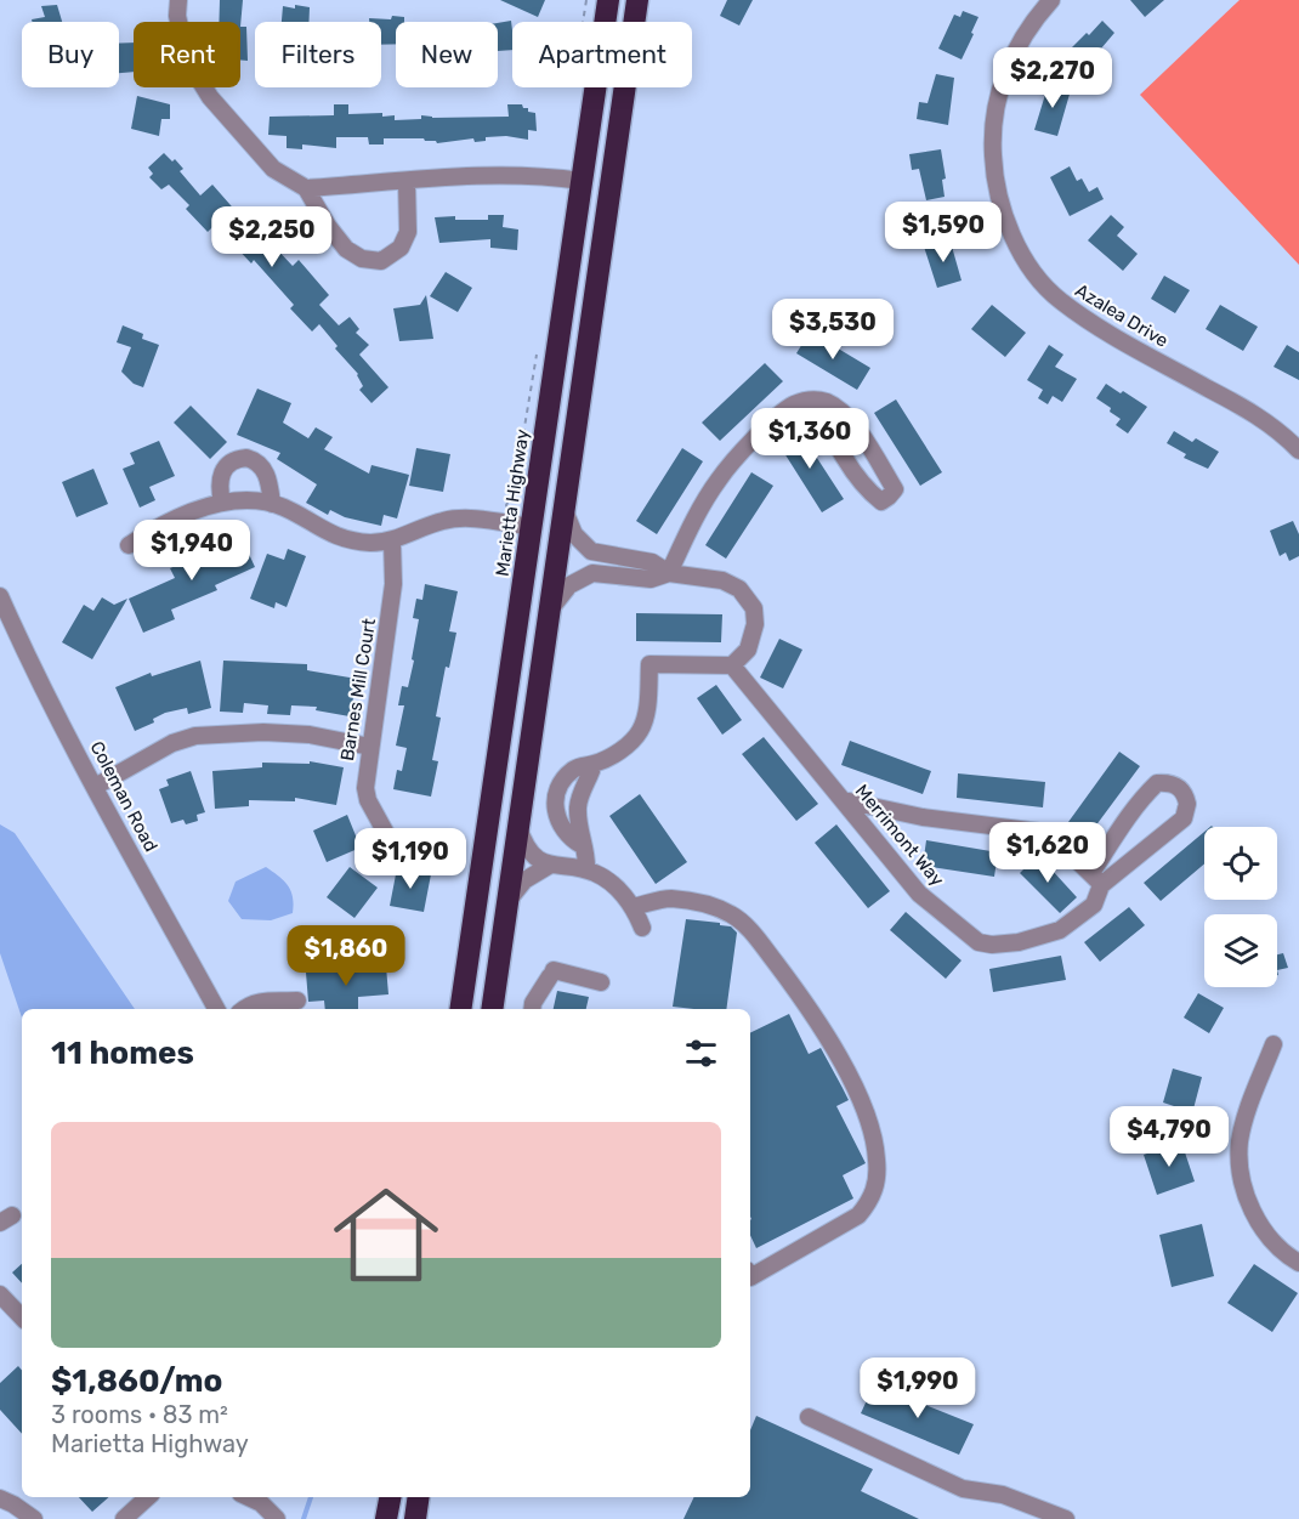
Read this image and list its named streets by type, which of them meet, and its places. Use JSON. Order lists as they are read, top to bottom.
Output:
{
  "streets": {
    "highway": ["Marietta Highway"],
    "street": [
      "Azalea Drive",
      "Barnes Mill Court",
      "Coleman Road",
      "Merrimont Way"
    ]
  },
  "page": {
    "chip": [
      "Buy",
      "Rent",
      "Filters",
      "New",
      "Apartment"
    ],
    "price": [
      "$2,270",
      "$1,590",
      "$2,250",
      "$3,530",
      "$1,360",
      "$1,940",
      "$1,620",
      "$1,190",
      "$1,860",
      "$4,790",
      "$1,990"
    ],
    "heading": "11 homes",
    "list": [
      {
        "name": "$1,860/mo",
        "note": "3 rooms · 83 m² · Marietta Highway"
      }
    ]
  }
}
